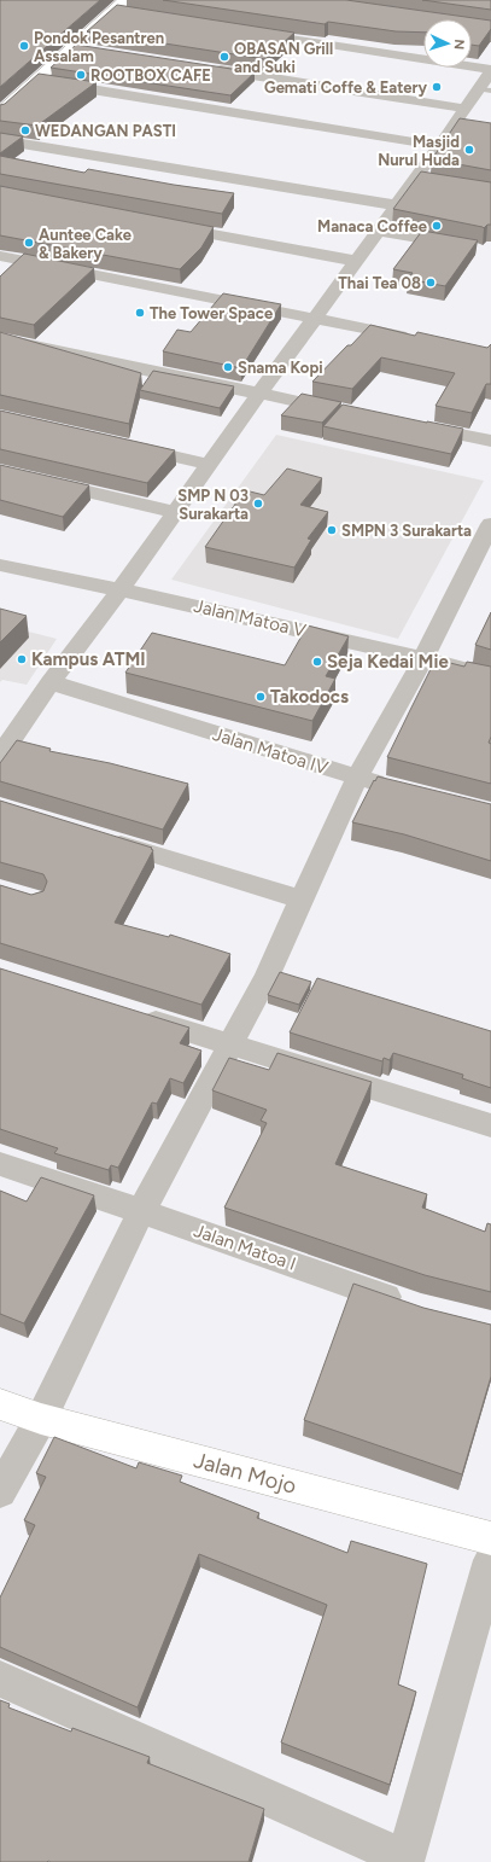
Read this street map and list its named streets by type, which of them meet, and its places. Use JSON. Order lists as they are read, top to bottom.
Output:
{
  "streets": {
    "street": [
      "Jalan Matoa V",
      "Jalan Matoa IV",
      "Jalan Matoa I",
      "Jalan Mojo"
    ]
  },
  "places": [
    "Pondok Pesantren Assalam",
    "OBASAN Grill and Suki",
    "ROOTBOX CAFE",
    "Gemati Coffe & Eatery",
    "WEDANGAN PASTI",
    "Masjid Nurul Huda",
    "Manaca Coffee",
    "Auntee Cake & Bakery",
    "Thai Tea 08",
    "The Tower Space",
    "Snama Kopi",
    "SMP N 03 Surakarta",
    "SMPN 3 Surakarta",
    "Kampus ATMI",
    "Seja Kedai Mie",
    "Takodocs"
  ],
  "north": "right"
}
